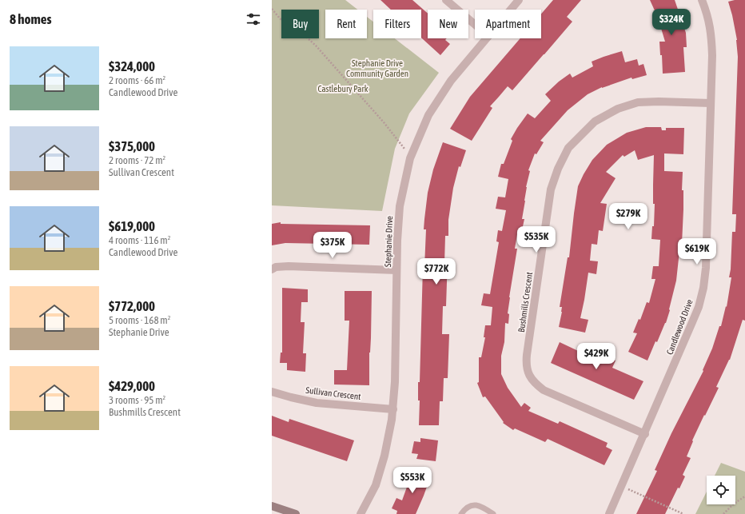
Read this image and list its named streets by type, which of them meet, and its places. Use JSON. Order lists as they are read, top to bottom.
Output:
{
  "streets": {
    "street": [
      "Stephanie Drive",
      "Bushmills Crescent",
      "Candlewood Drive",
      "Sullivan Crescent"
    ]
  },
  "crossings": [
    ["Stephanie Drive", "Sullivan Crescent"],
    ["Bushmills Crescent", "Candlewood Drive"]
  ],
  "parks": ["Stephanie Drive Community Garden", "Castlebury Park"],
  "page": {
    "heading": "8 homes",
    "price": [
      "$324K",
      "$279K",
      "$535K",
      "$375K",
      "$619K",
      "$772K",
      "$429K",
      "$553K"
    ],
    "chip": [
      "Buy",
      "Rent",
      "Filters",
      "New",
      "Apartment"
    ],
    "list": [
      {
        "name": "$324,000",
        "note": "2 rooms · 66 m² · Candlewood Drive"
      },
      {
        "name": "$375,000",
        "note": "2 rooms · 72 m² · Sullivan Crescent"
      },
      {
        "name": "$619,000",
        "note": "4 rooms · 116 m² · Candlewood Drive"
      },
      {
        "name": "$772,000",
        "note": "5 rooms · 168 m² · Stephanie Drive"
      },
      {
        "name": "$429,000",
        "note": "3 rooms · 95 m² · Bushmills Crescent"
      }
    ]
  }
}
